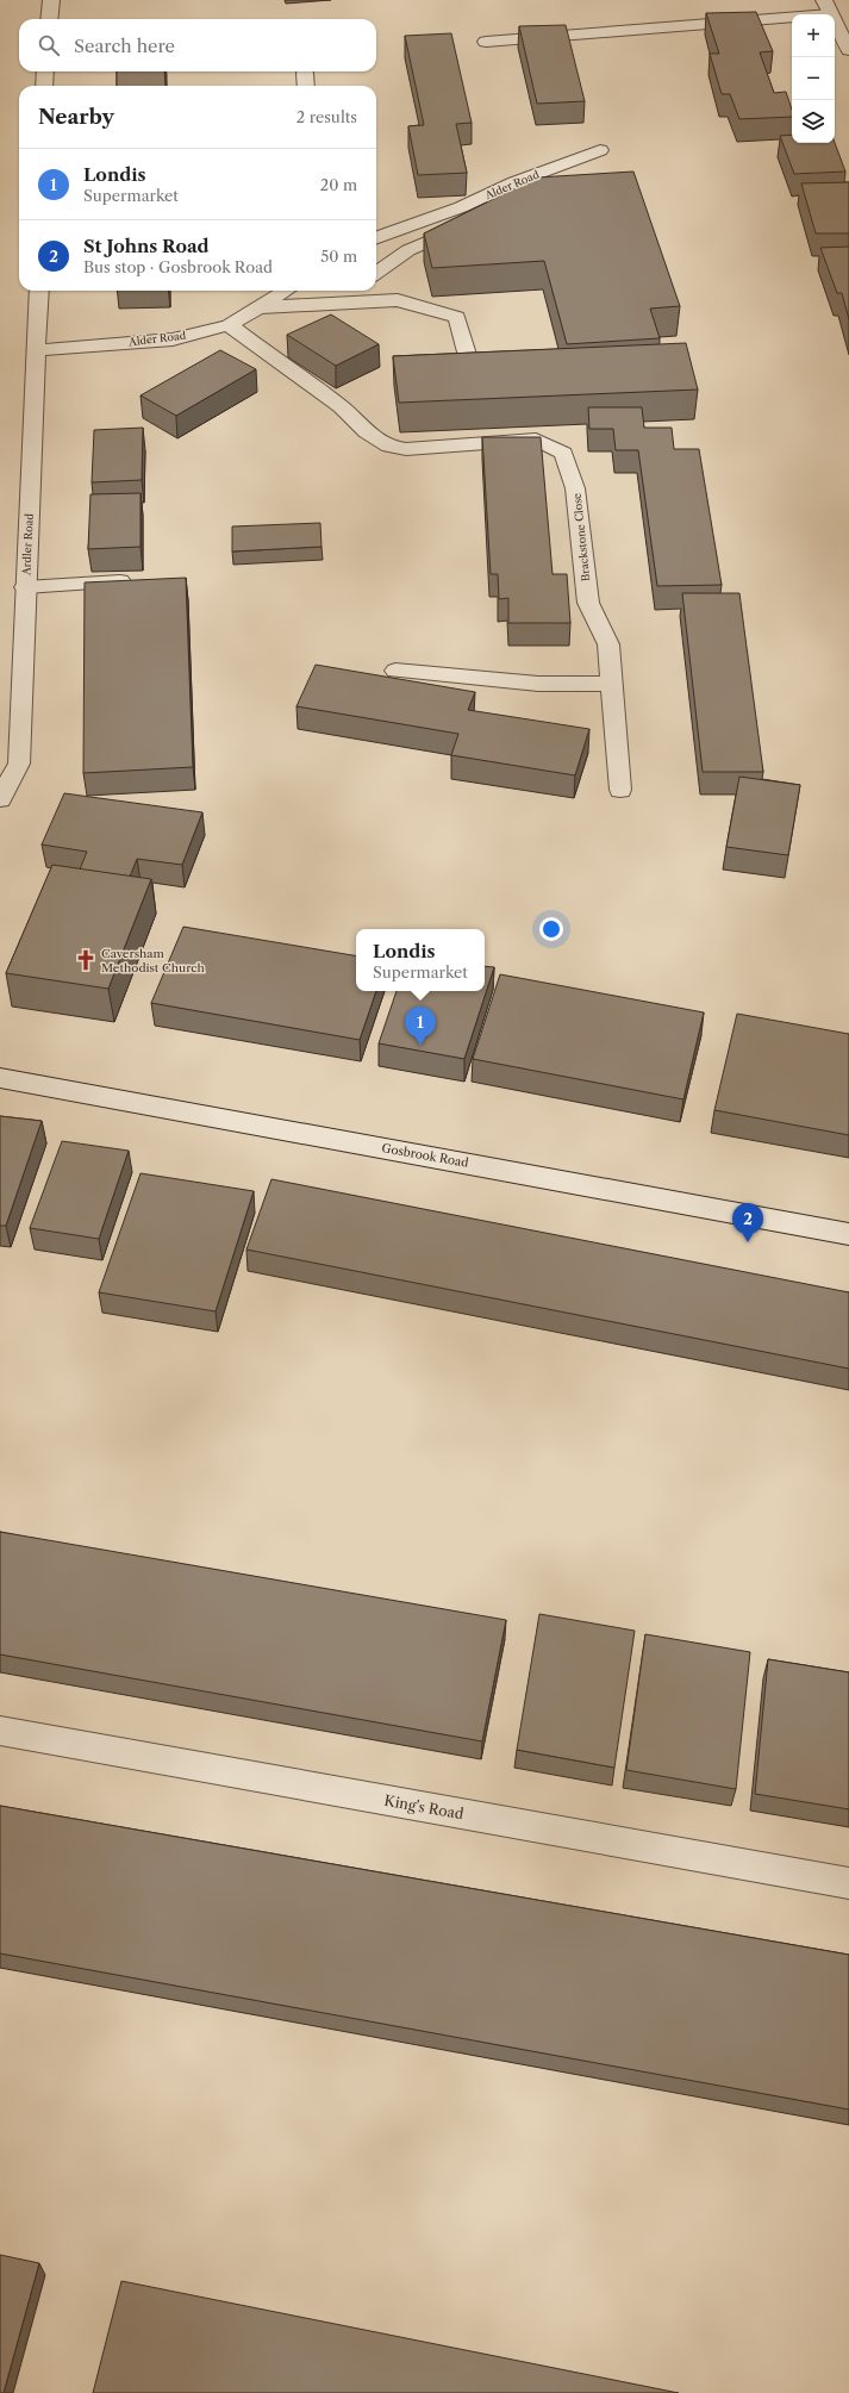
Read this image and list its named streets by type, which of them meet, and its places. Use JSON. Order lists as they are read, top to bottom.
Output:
{
  "streets": {
    "street": [
      "Alder Road",
      "Brackstone Close",
      "Ardler Road",
      "Gosbrook Road",
      "King's Road"
    ]
  },
  "crossings": [
    ["Alder Road", "Brackstone Close"],
    ["Alder Road", "Ardler Road"]
  ],
  "places": {
    "church": ["Caversham Methodist Church"]
  },
  "page": {
    "map_buttons": ["+", "−"],
    "search": "Search here",
    "heading": ["Nearby", "2 results"],
    "list": [
      {
        "mark": "1",
        "name": "Londis",
        "note": "Supermarket",
        "value": "20 m"
      },
      {
        "mark": "2",
        "name": "St Johns Road",
        "note": "Bus stop · Gosbrook Road",
        "value": "50 m"
      }
    ],
    "popup": ["Londis", "Supermarket"],
    "pins": ["1", "2"]
  }
}
